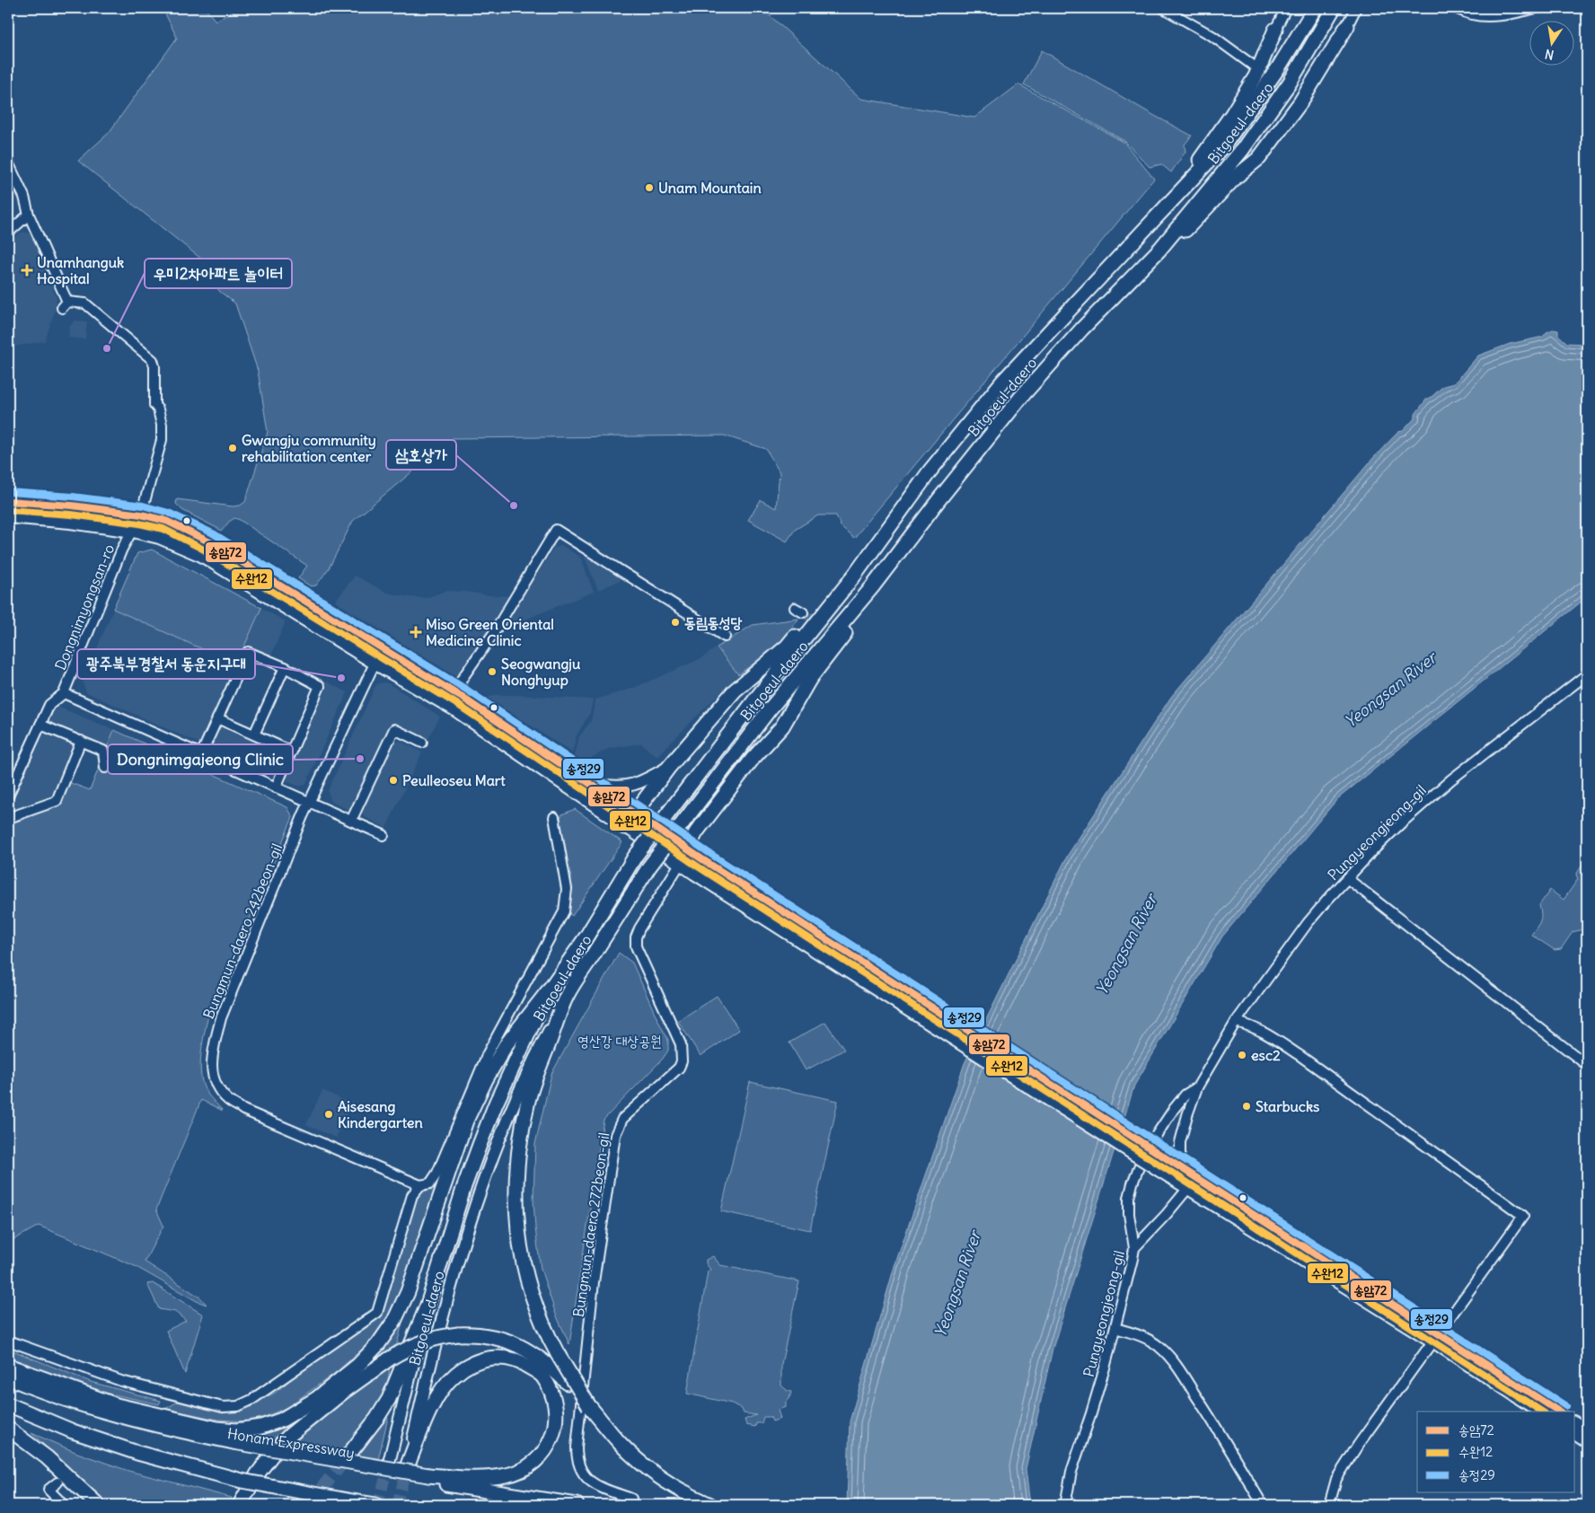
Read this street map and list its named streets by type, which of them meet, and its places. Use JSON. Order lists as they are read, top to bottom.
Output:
{
  "streets": {
    "highway": ["Bitgoeul-daero", "Honam Expressway"],
    "street": [
      "Dongnimyongsan-ro",
      "Pungyeongjeong-gil",
      "Bungmun-daero 242beon-gil",
      "Bungmun-daero 272beon-gil"
    ]
  },
  "crossings": [
    ["Dongnimyongsan-ro", "Bungmun-daero 242beon-gil"]
  ],
  "water": ["Yeongsan River"],
  "parks": ["영산강 대상공원"],
  "places": {
    "other": [
      "Unam Mountain",
      "우미2차아파트 놀이터",
      "Gwangju community rehabilitation center",
      "삼호상가",
      "동림동성당",
      "Seogwangju Nonghyup",
      "광주북부경찰서 동운지구대",
      "Dongnimgajeong Clinic",
      "Peulleoseu Mart",
      "esc2",
      "Starbucks",
      "Aisesang Kindergarten"
    ],
    "health": ["Unamhanguk Hospital", "Miso Green Oriental Medicine Clinic"]
  },
  "lines": ["transit line 송정29", "transit line 송암72", "transit line 수완12"],
  "legend": ["송암72", "수완12", "송정29"],
  "north": "bottom"
}
